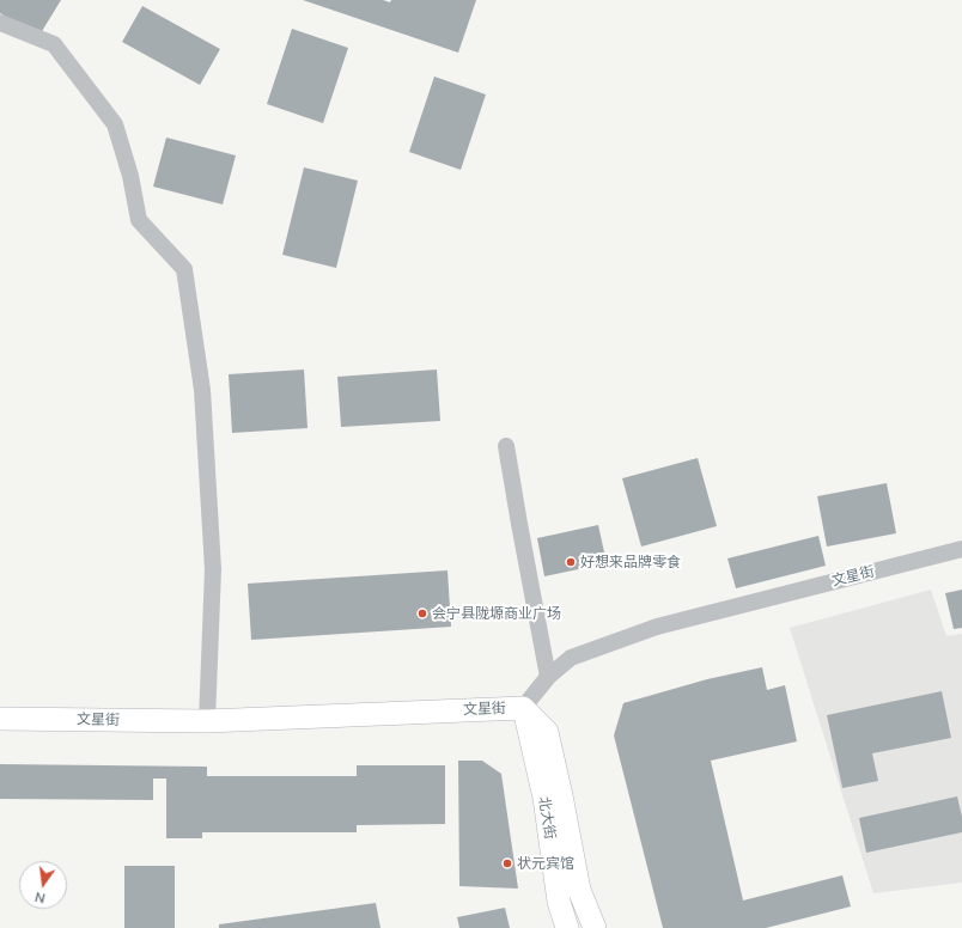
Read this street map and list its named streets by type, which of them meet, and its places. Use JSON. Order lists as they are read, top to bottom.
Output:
{
  "streets": {
    "main road": ["文星街", "北大街"]
  },
  "crossings": [
    ["文星街", "北大街"]
  ],
  "places": ["好想来品牌零食", "会宁县陇塬商业广场", "状元宾馆"],
  "north": "bottom"
}
